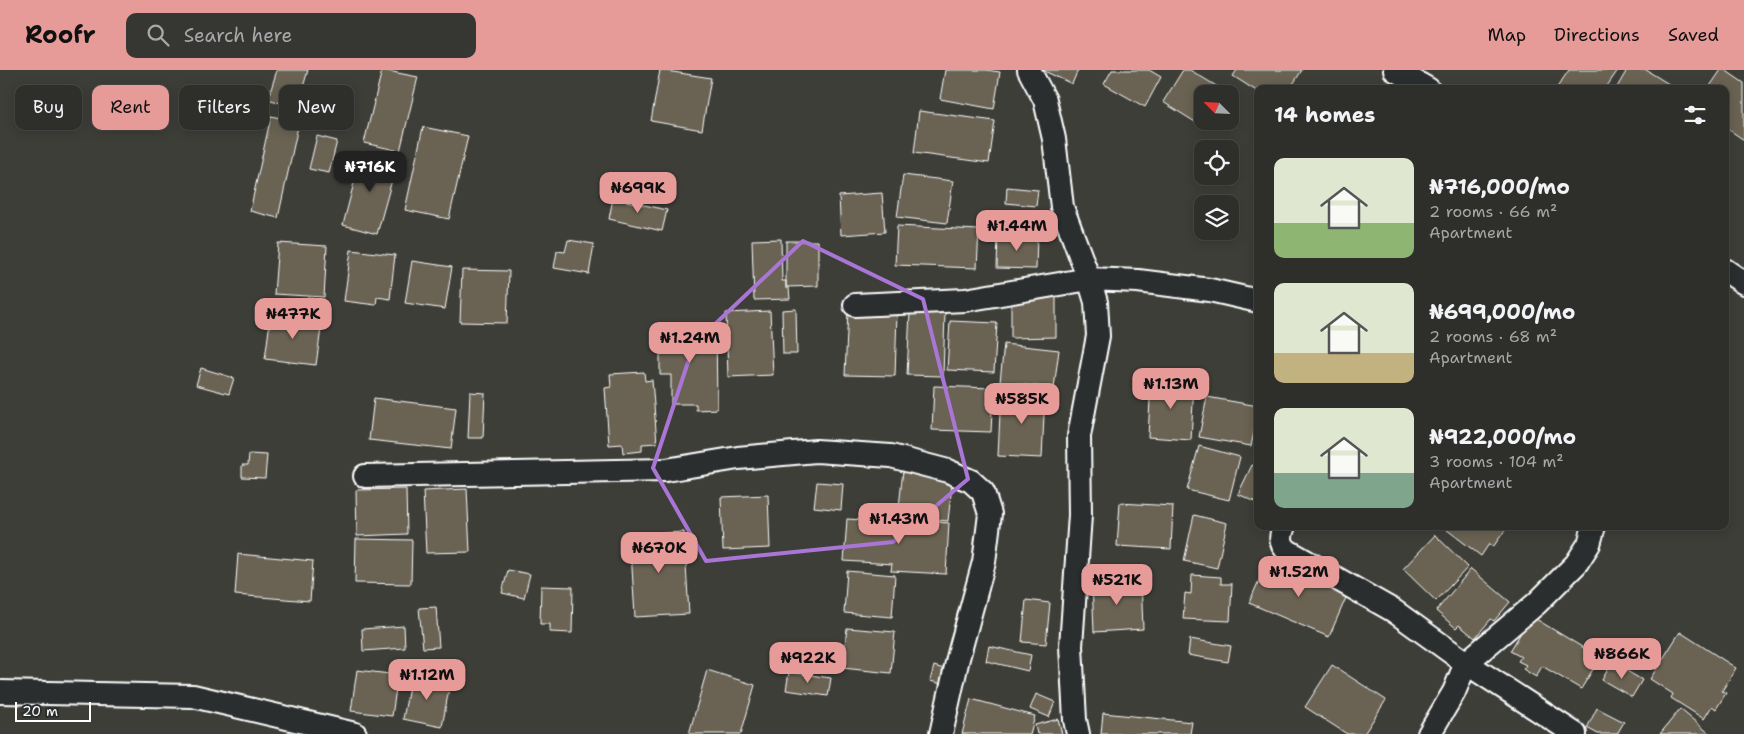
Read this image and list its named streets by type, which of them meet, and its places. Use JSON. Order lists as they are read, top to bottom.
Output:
{
  "scale_bar": "20 m",
  "north": "top left",
  "page": {
    "header": "Roofr",
    "search": "Search here",
    "nav": ["Map", "Directions", "Saved"],
    "chip": [
      "Buy",
      "Rent",
      "Filters",
      "New"
    ],
    "heading": "14 homes",
    "list": [
      {
        "name": "₦716,000/mo",
        "note": "2 rooms · 66 m² · Apartment"
      },
      {
        "name": "₦699,000/mo",
        "note": "2 rooms · 68 m² · Apartment"
      },
      {
        "name": "₦922,000/mo",
        "note": "3 rooms · 104 m² · Apartment"
      }
    ],
    "price": [
      "₦716K",
      "₦699K",
      "₦1.44M",
      "₦477K",
      "₦1.24M",
      "₦1.13M",
      "₦585K",
      "₦1.43M",
      "₦670K",
      "₦1.52M",
      "₦521K",
      "₦866K",
      "₦922K",
      "₦1.12M"
    ],
    "scale": "20 m"
  }
}
